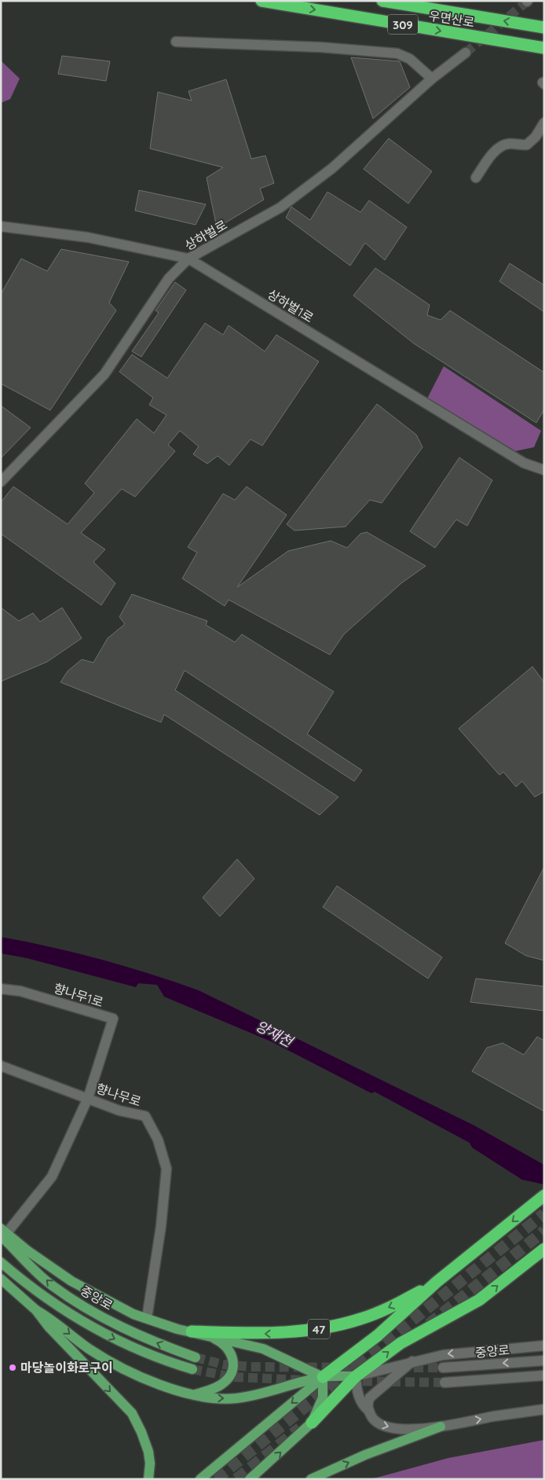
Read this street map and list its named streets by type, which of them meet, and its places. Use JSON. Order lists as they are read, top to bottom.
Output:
{
  "streets": {
    "highway": ["우면산로", "309", "47"],
    "main road": ["중앙로"],
    "street": [
      "상하벌로",
      "상하벌1로",
      "향나무1로",
      "향나무로"
    ]
  },
  "crossings": [
    ["상하벌로", "상하벌1로"],
    ["향나무1로", "향나무로"],
    ["향나무로", "47"],
    ["중앙로", "47"]
  ],
  "water": ["양재천"],
  "places": ["마당놀이화로구이"]
}
